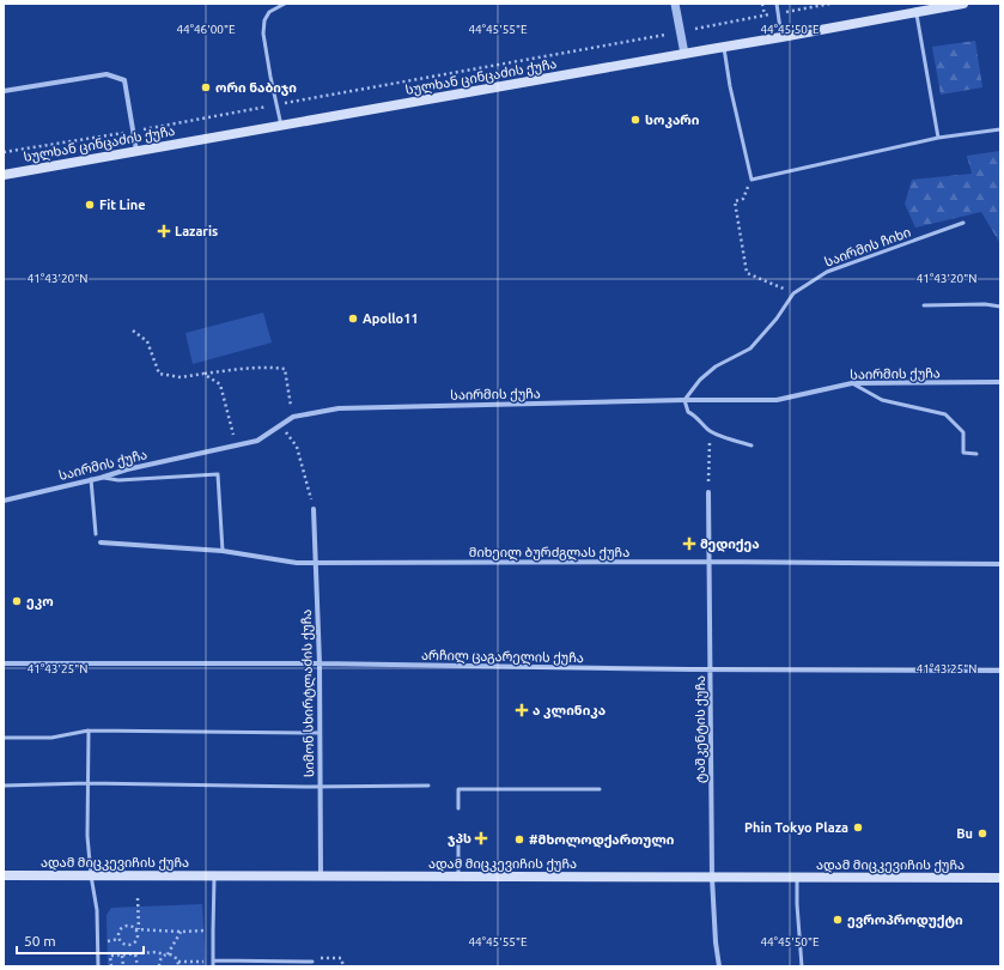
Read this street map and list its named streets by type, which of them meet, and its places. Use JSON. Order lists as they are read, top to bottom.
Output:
{
  "streets": {
    "main road": ["სულხან ცინცაძის ქუჩა", "ადამ მიცკევიჩის ქუჩა"],
    "street": [
      "საირმის ქუჩა",
      "მიხეილ ბურძგლას ქუჩა",
      "არჩილ ცაგარელის ქუჩა",
      "სიმონ სხირტლაძის ქუჩა",
      "ტაშკენტის ქუჩა"
    ],
    "lane": ["საირმის ჩიხი"]
  },
  "crossings": [
    ["საირმის ჩიხი", "საირმის ქუჩა"],
    ["მიხეილ ბურძგლას ქუჩა", "სიმონ სხირტლაძის ქუჩა"],
    ["მიხეილ ბურძგლას ქუჩა", "ტაშკენტის ქუჩა"],
    ["არჩილ ცაგარელის ქუჩა", "სიმონ სხირტლაძის ქუჩა"],
    ["არჩილ ცაგარელის ქუჩა", "ტაშკენტის ქუჩა"],
    ["სიმონ სხირტლაძის ქუჩა", "ადამ მიცკევიჩის ქუჩა"],
    ["ტაშკენტის ქუჩა", "ადამ მიცკევიჩის ქუჩა"]
  ],
  "places": {
    "other": [
      "ორი ნაბიჯი",
      "სოკარი",
      "Fit Line",
      "Apollo11",
      "ეკო",
      "Phin Tokyo Plaza",
      "Bu",
      "#მხოლოდქართული",
      "ევროპროდუქტი"
    ],
    "health": [
      "Lazaris",
      "მედიქეა",
      "ა კლინიკა",
      "ჯპს"
    ]
  },
  "scale_bar": "50 m",
  "coordinates": [
    "44°46'00\"E",
    "44°45'55\"E",
    "44°45'50\"E",
    "41°43'20\"N",
    "41°43'25\"N"
  ]
}
